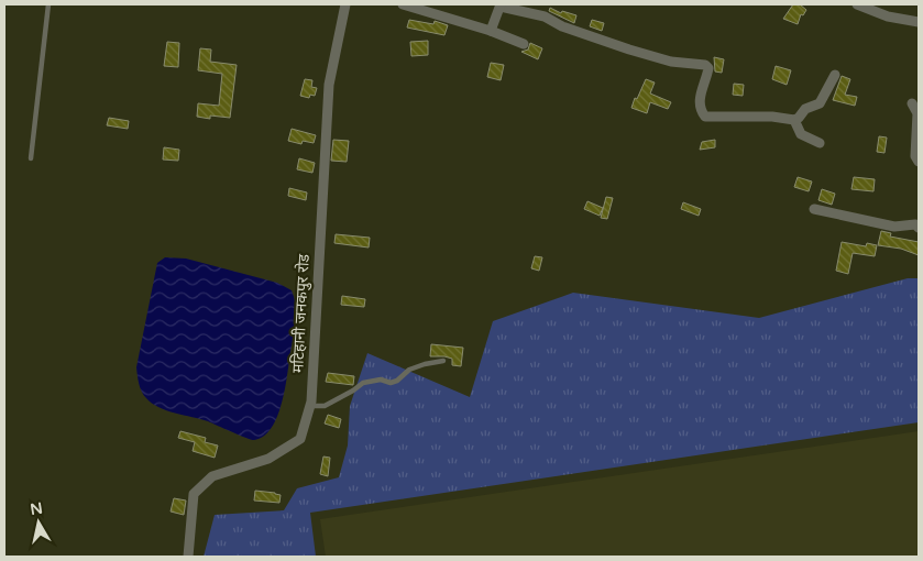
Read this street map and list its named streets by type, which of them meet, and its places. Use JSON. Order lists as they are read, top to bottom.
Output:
{
  "streets": {
    "street": ["मटिहानी जनकपुर रोड"]
  },
  "north": "top"
}
